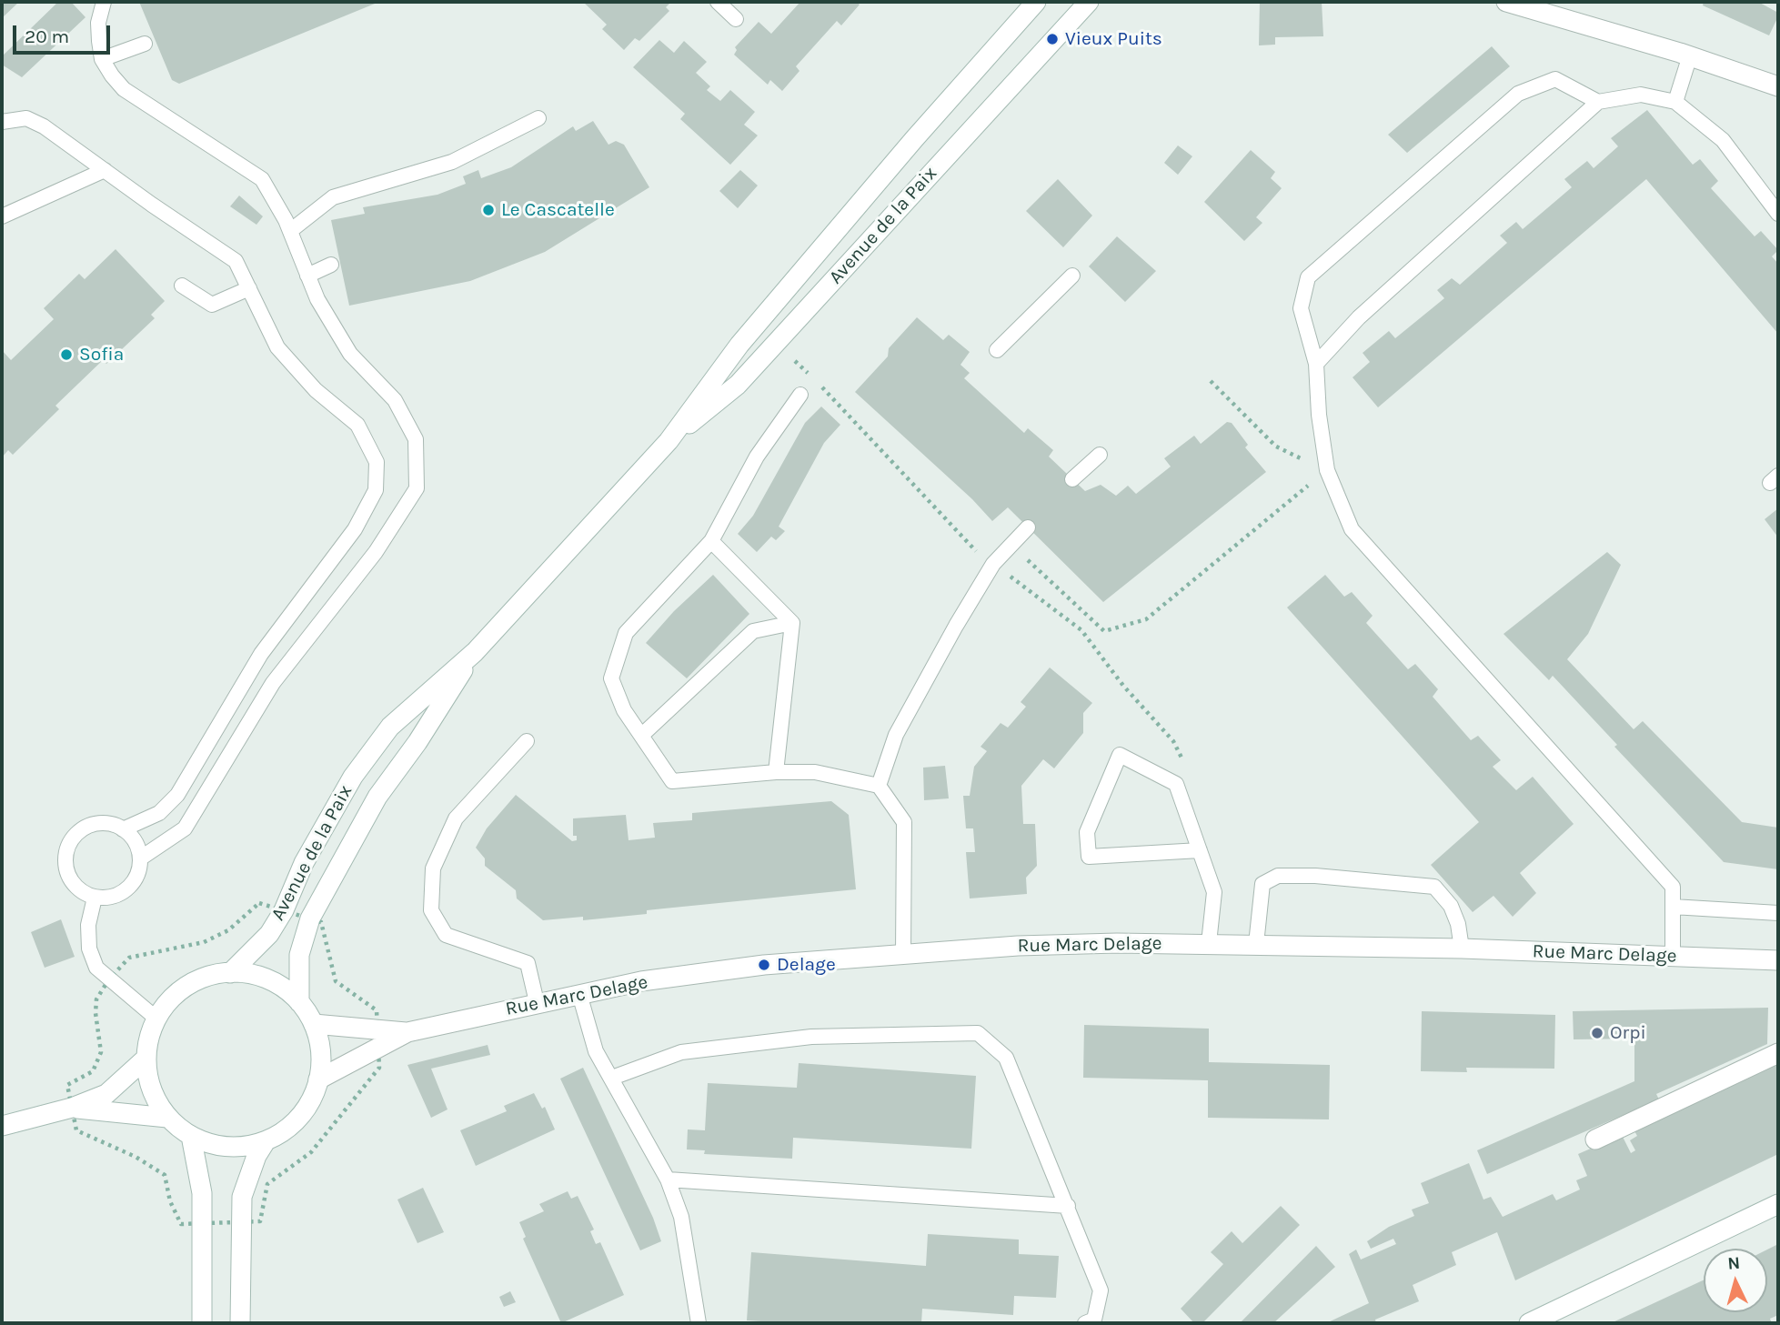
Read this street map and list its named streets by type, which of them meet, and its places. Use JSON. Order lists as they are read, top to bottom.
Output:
{
  "streets": {
    "main road": ["Avenue de la Paix", "Rue Marc Delage"]
  },
  "crossings": [
    ["Avenue de la Paix", "Rue Marc Delage"]
  ],
  "places": [
    "Vieux Puits",
    "Le Cascatelle",
    "Sofia",
    "Delage",
    "Orpi"
  ],
  "scale_bar": "20 m",
  "north": "top"
}
